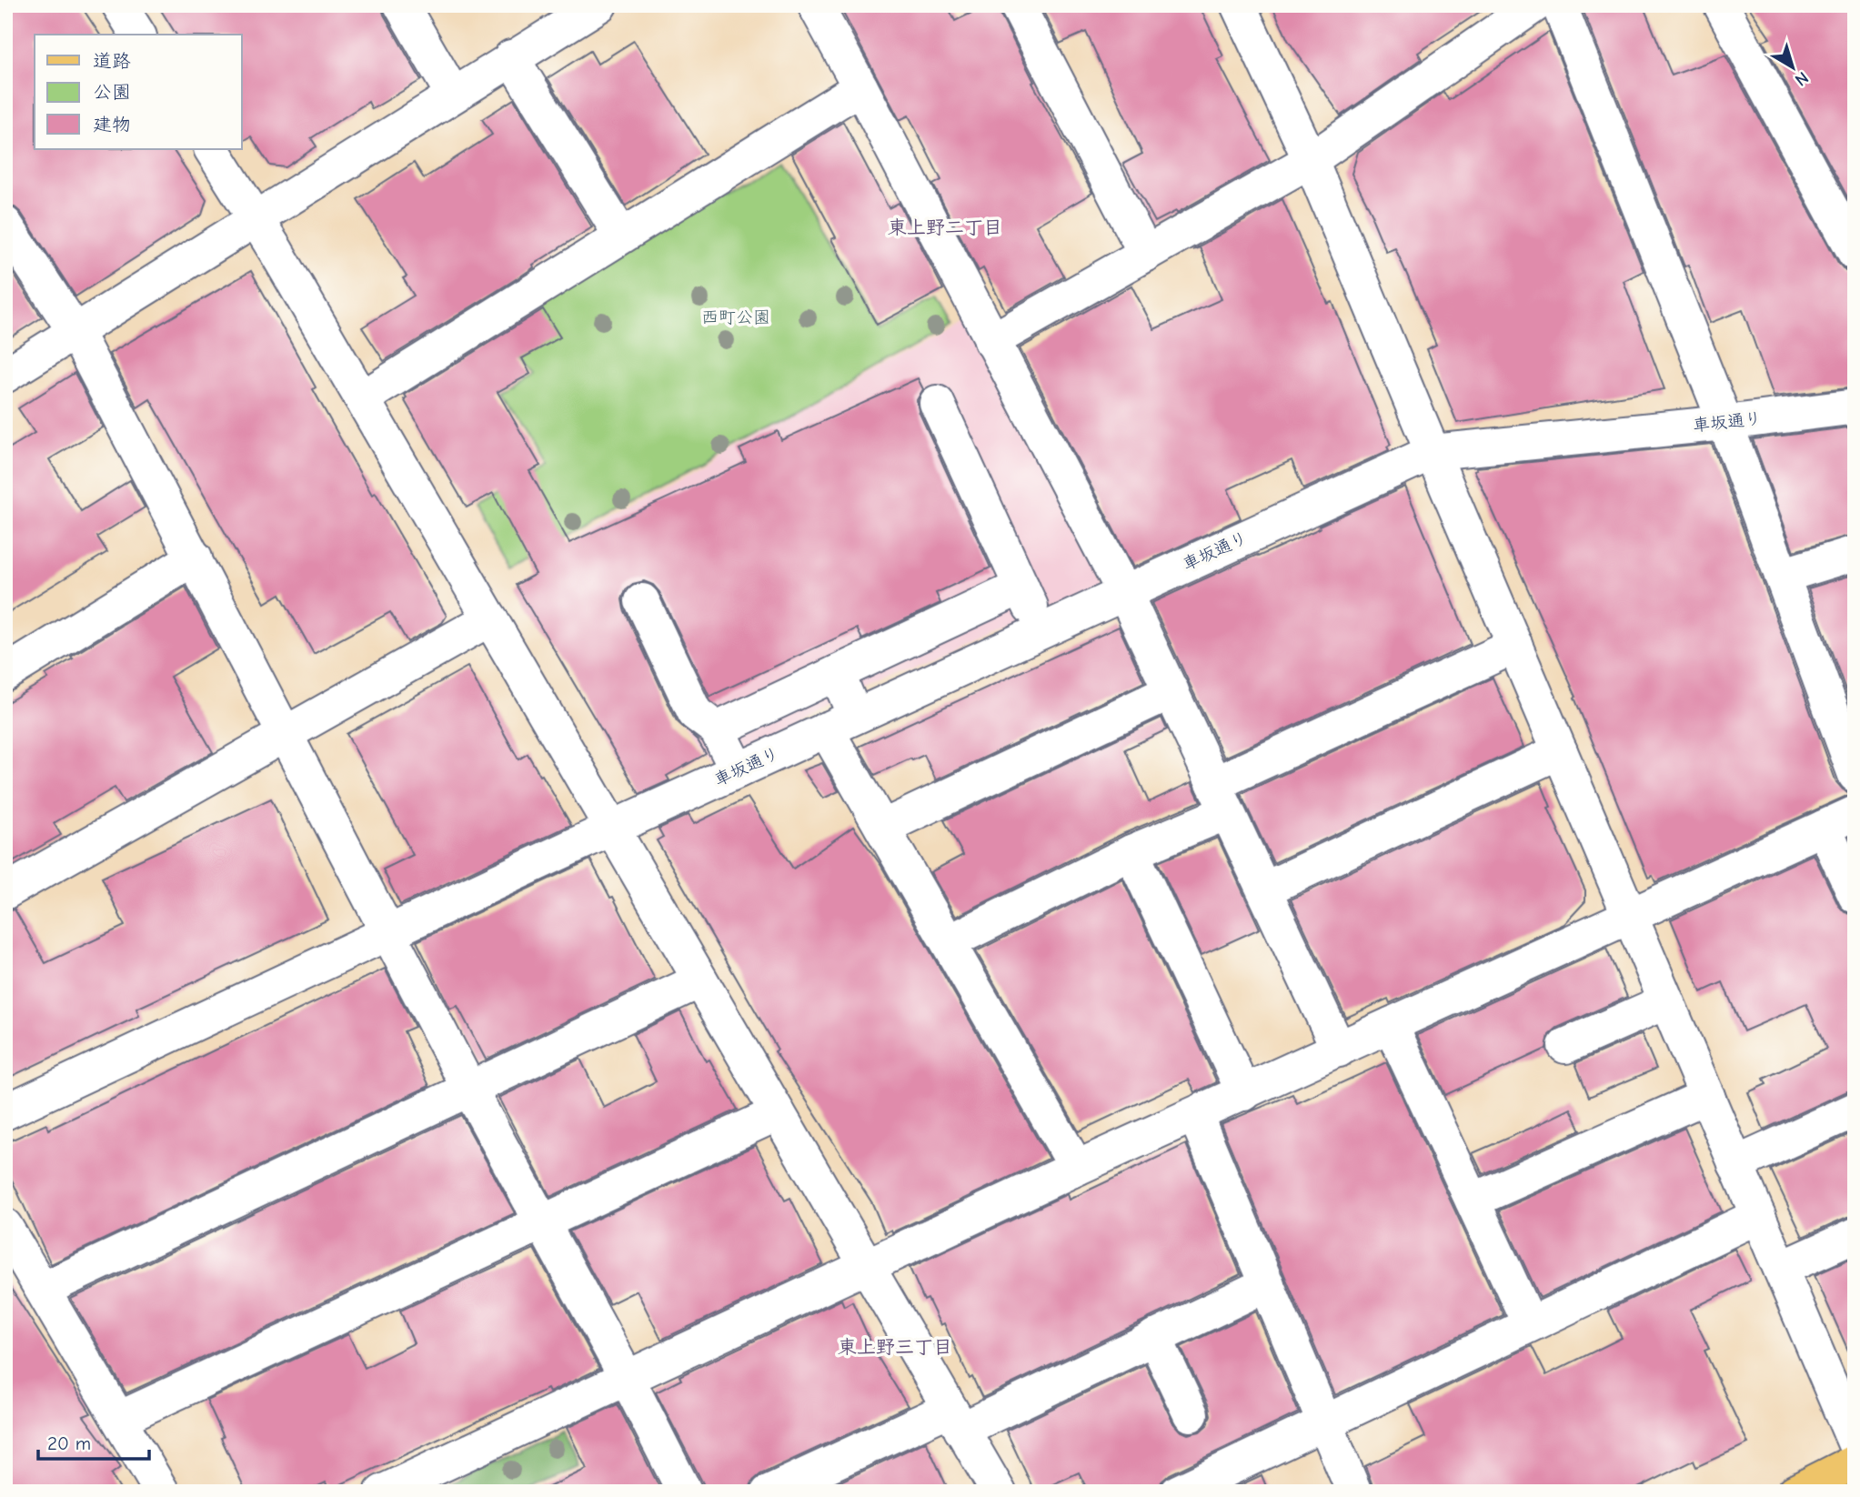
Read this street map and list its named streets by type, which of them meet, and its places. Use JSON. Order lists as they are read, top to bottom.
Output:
{
  "streets": {
    "street": ["車坂通り"]
  },
  "districts": ["東上野二丁目", "東上野三丁目"],
  "parks": ["西町公園"],
  "legend": ["道路", "公園", "建物"],
  "scale_bar": "20 m",
  "north": "bottom right"
}
